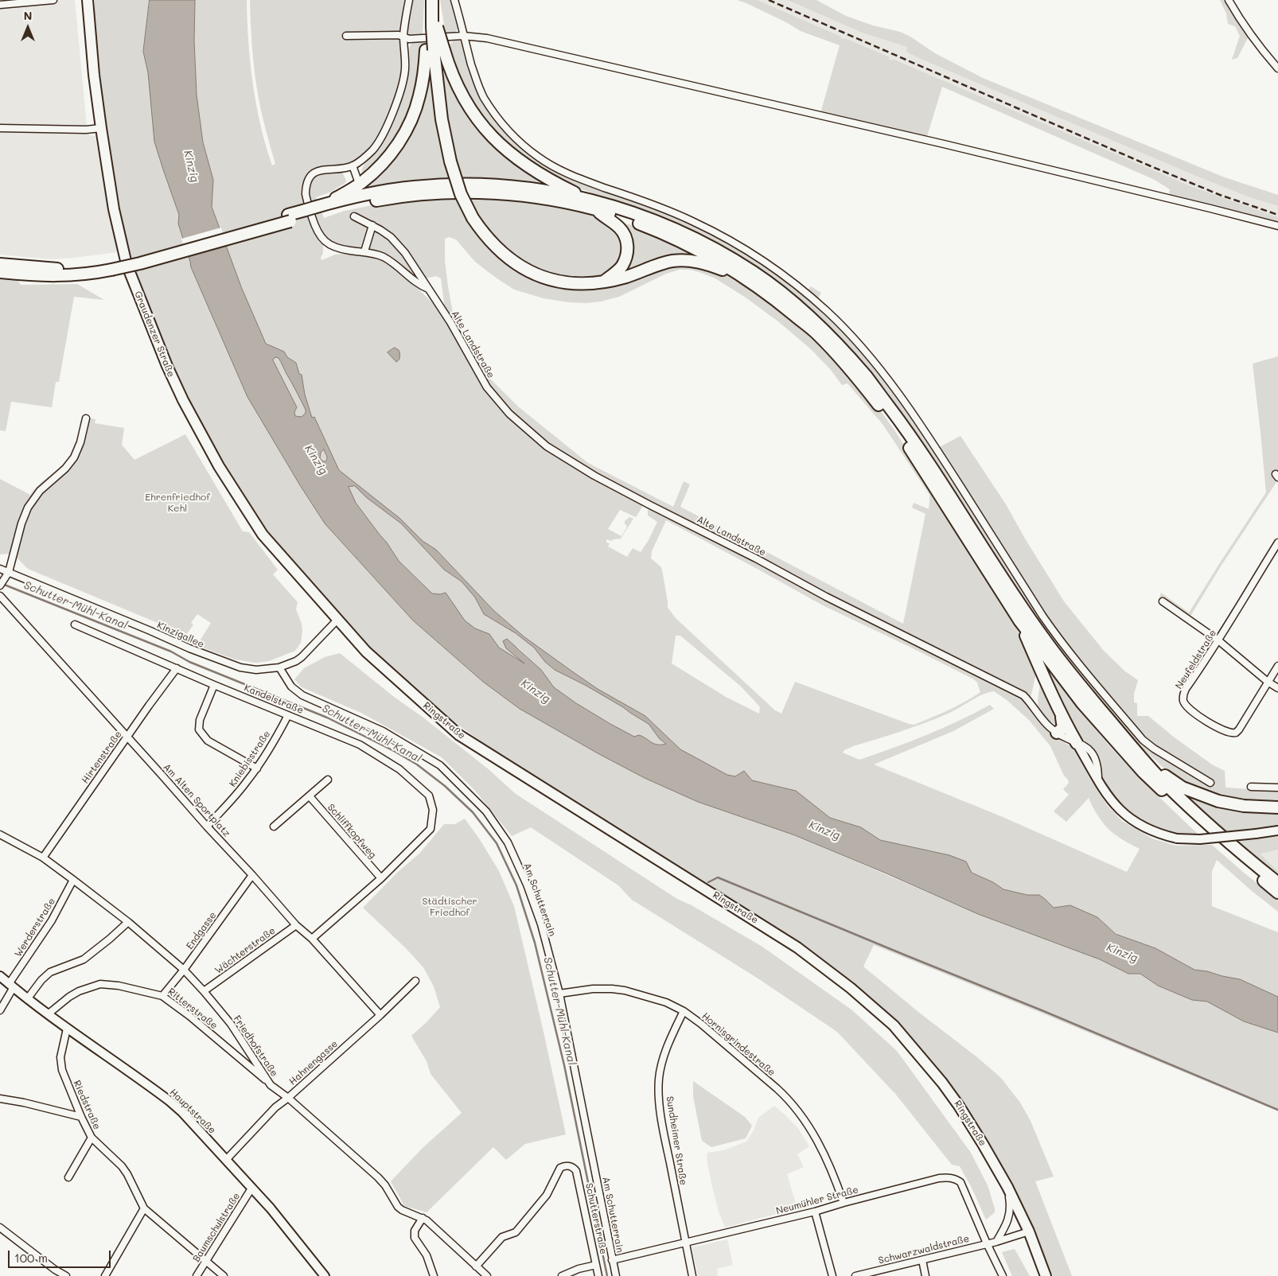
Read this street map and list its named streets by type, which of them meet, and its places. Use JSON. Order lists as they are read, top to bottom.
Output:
{
  "streets": {
    "main road": ["Graudenzer Straße", "Ringstraße"],
    "street": [
      "Alte Landstraße",
      "Kinzigallee",
      "Neufeldstraße",
      "Kandelstraße",
      "Hirtenstraße",
      "Kniebisstraße",
      "Am Alten Sportplatz",
      "Schliffkopfweg",
      "Am Schutterrain",
      "Werderstraße",
      "Endgasse",
      "Wächterstraße",
      "Ritterstraße",
      "Hornisgrindestraße",
      "Friedhofstraße",
      "Hahnengasse",
      "Riedstraße",
      "Hauptstraße",
      "Sundheimer Straße",
      "Neumühler Straße",
      "Schutterstraße",
      "Baumschulstraße",
      "Schwarzwaldstraße"
    ]
  },
  "crossings": [
    ["Graudenzer Straße", "Kinzigallee"],
    ["Graudenzer Straße", "Ringstraße"],
    ["Kinzigallee", "Ringstraße"],
    ["Kinzigallee", "Am Schutterrain"],
    ["Kandelstraße", "Hirtenstraße"],
    ["Kandelstraße", "Kniebisstraße"],
    ["Kandelstraße", "Am Alten Sportplatz"],
    ["Kandelstraße", "Schliffkopfweg"],
    ["Ringstraße", "Schwarzwaldstraße"],
    ["Hirtenstraße", "Am Alten Sportplatz"],
    ["Hirtenstraße", "Friedhofstraße"],
    ["Kniebisstraße", "Am Alten Sportplatz"],
    ["Am Alten Sportplatz", "Endgasse"],
    ["Am Alten Sportplatz", "Wächterstraße"],
    ["Am Alten Sportplatz", "Hahnengasse"],
    ["Am Schutterrain", "Hornisgrindestraße"],
    ["Am Schutterrain", "Neumühler Straße"],
    ["Werderstraße", "Friedhofstraße"],
    ["Werderstraße", "Hauptstraße"],
    ["Endgasse", "Ritterstraße"],
    ["Endgasse", "Friedhofstraße"],
    ["Wächterstraße", "Friedhofstraße"],
    ["Ritterstraße", "Friedhofstraße"],
    ["Ritterstraße", "Hauptstraße"],
    ["Hornisgrindestraße", "Sundheimer Straße"],
    ["Hornisgrindestraße", "Neumühler Straße"],
    ["Friedhofstraße", "Hahnengasse"],
    ["Friedhofstraße", "Schutterstraße"],
    ["Hahnengasse", "Hauptstraße"],
    ["Riedstraße", "Hauptstraße"],
    ["Riedstraße", "Baumschulstraße"],
    ["Hauptstraße", "Baumschulstraße"],
    ["Sundheimer Straße", "Neumühler Straße"],
    ["Neumühler Straße", "Schwarzwaldstraße"]
  ],
  "water": ["Kinzig", "Schutter-Mühl-Kanal"],
  "parks": ["Ehrenfriedhof Kehl", "Städtischer Friedhof"],
  "scale_bar": "100 m",
  "north": "top"
}
